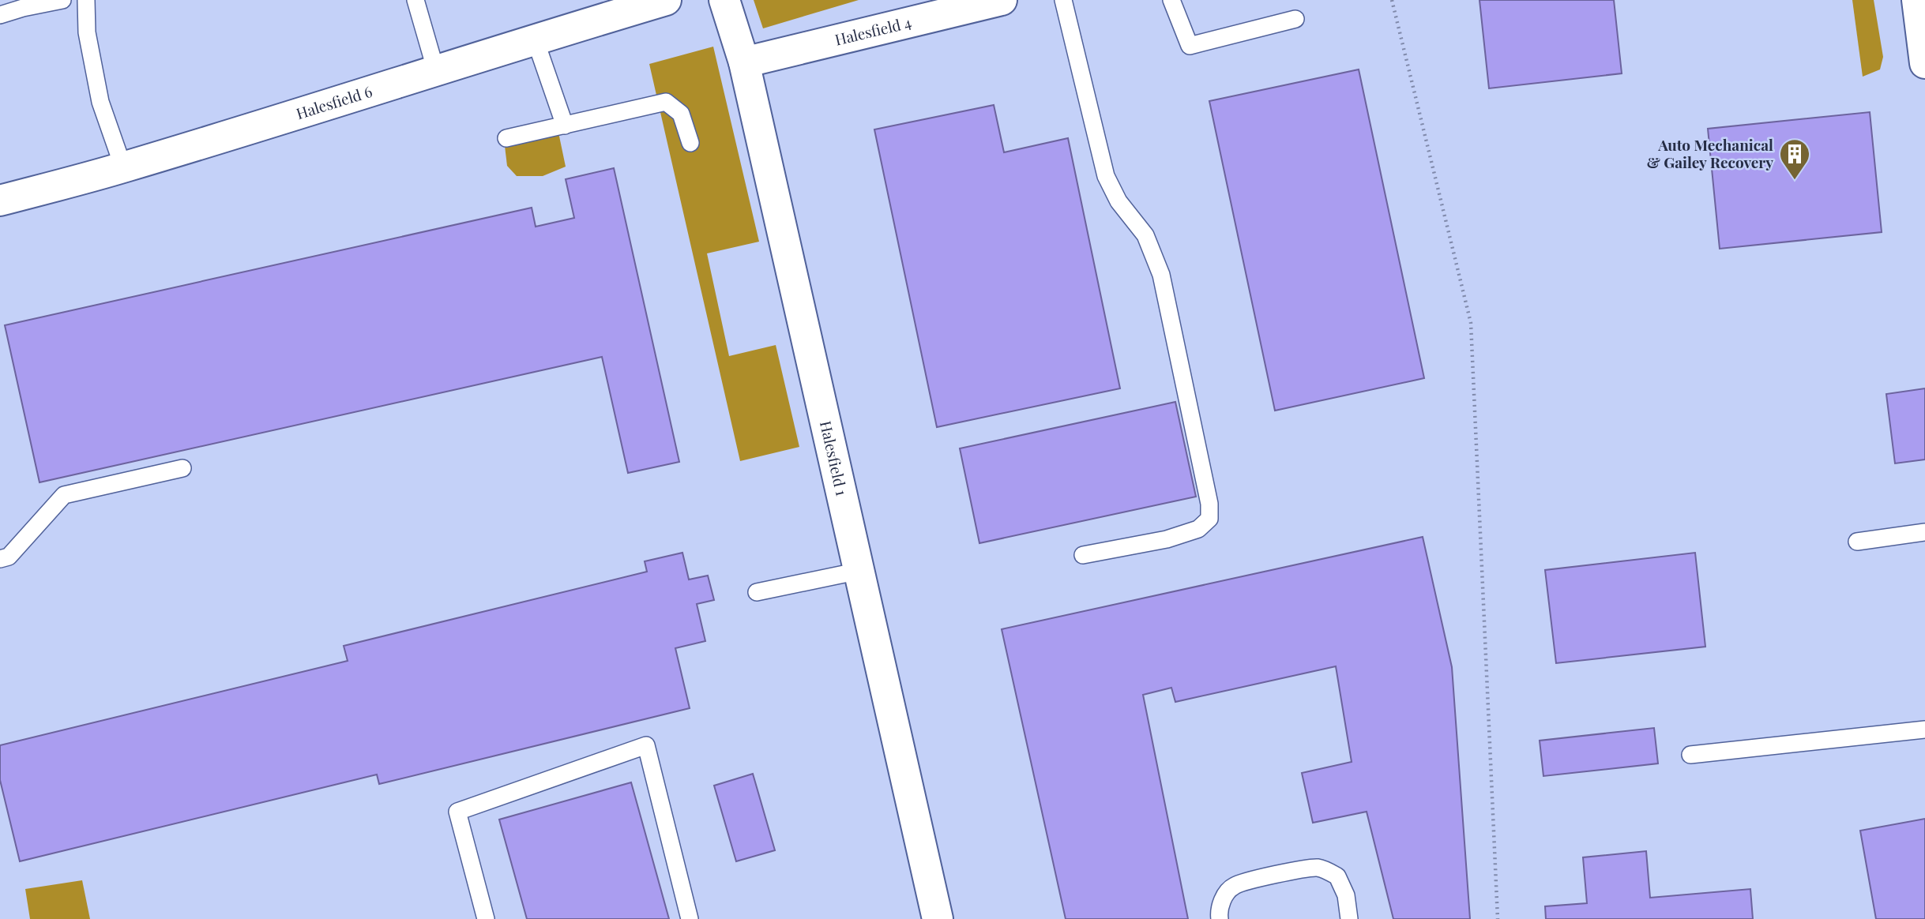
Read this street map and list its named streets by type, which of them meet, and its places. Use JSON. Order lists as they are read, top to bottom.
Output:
{
  "streets": {
    "street": ["Halesfield 4", "Halesfield 6", "Halesfield 1"]
  },
  "crossings": [
    ["Halesfield 4", "Halesfield 1"]
  ],
  "places": {
    "building": ["Auto Mechanical & Gailey Recovery"]
  }
}
